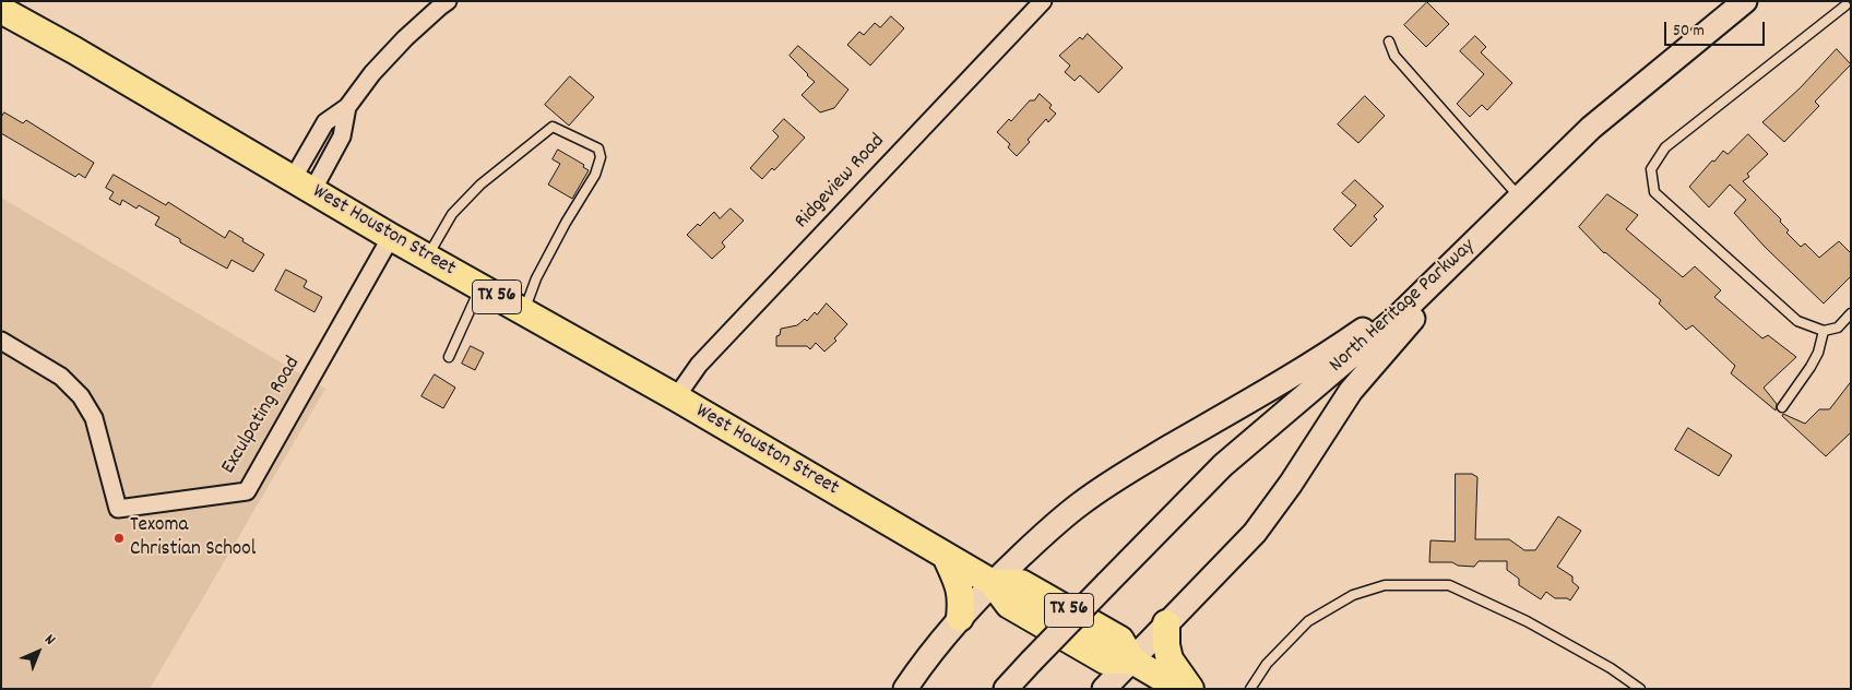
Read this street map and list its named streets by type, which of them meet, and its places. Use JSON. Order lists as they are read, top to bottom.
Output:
{
  "streets": {
    "main road": ["West Houston Street", "TX 56", "North Heritage Parkway"],
    "street": ["Ridgeview Road", "Exculpating Road"]
  },
  "crossings": [
    ["Ridgeview Road", "West Houston Street"],
    ["West Houston Street", "Exculpating Road"]
  ],
  "places": ["Texoma Christian School"],
  "scale_bar": "50 m",
  "north": "top right"
}
